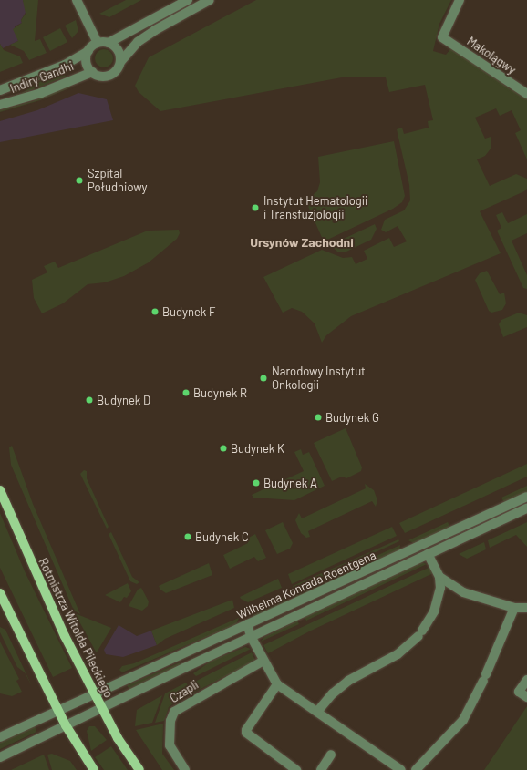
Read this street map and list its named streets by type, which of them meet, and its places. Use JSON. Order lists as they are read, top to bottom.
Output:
{
  "streets": {
    "main road": ["Rotmistrza Witolda Pileckiego"],
    "street": [
      "Makolągwy",
      "Indiry Gandhi",
      "Wilhelma Konrada Roentgena",
      "Czapli"
    ]
  },
  "crossings": [
    ["Wilhelma Konrada Roentgena", "Rotmistrza Witolda Pileckiego"]
  ],
  "districts": ["Ursynów Zachodni"],
  "places": [
    "Szpital Południowy",
    "Instytut Hematologii i Transfuzjologii",
    "Budynek F",
    "Narodowy Instytut Onkologii",
    "Budynek R",
    "Budynek D",
    "Budynek G",
    "Budynek K",
    "Budynek A",
    "Budynek C"
  ]
}
